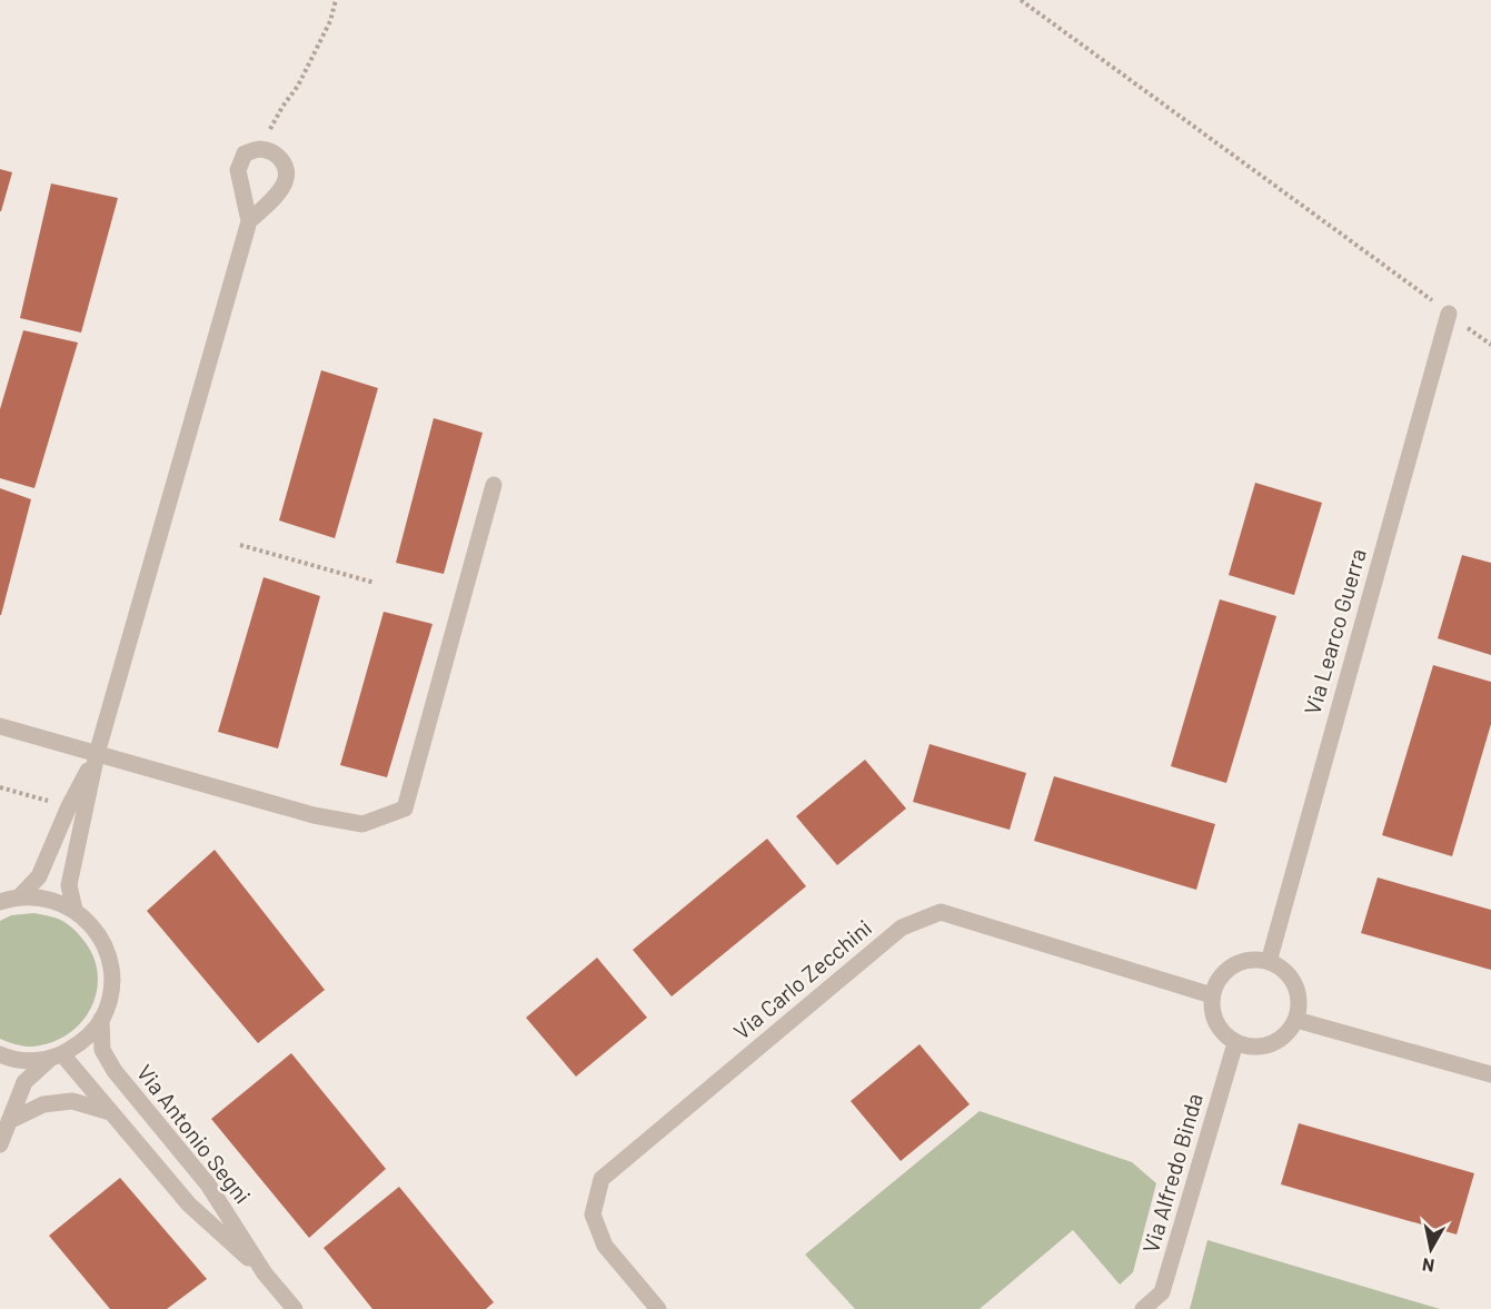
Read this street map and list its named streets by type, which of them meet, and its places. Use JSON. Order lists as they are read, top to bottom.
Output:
{
  "streets": {
    "street": [
      "Via Learco Guerra",
      "Via Carlo Zecchini",
      "Via Antonio Segni",
      "Via Alfredo Binda"
    ]
  },
  "crossings": [
    ["Via Learco Guerra", "Via Carlo Zecchini"],
    ["Via Learco Guerra", "Via Alfredo Binda"],
    ["Via Carlo Zecchini", "Via Alfredo Binda"]
  ],
  "north": "bottom"
}
